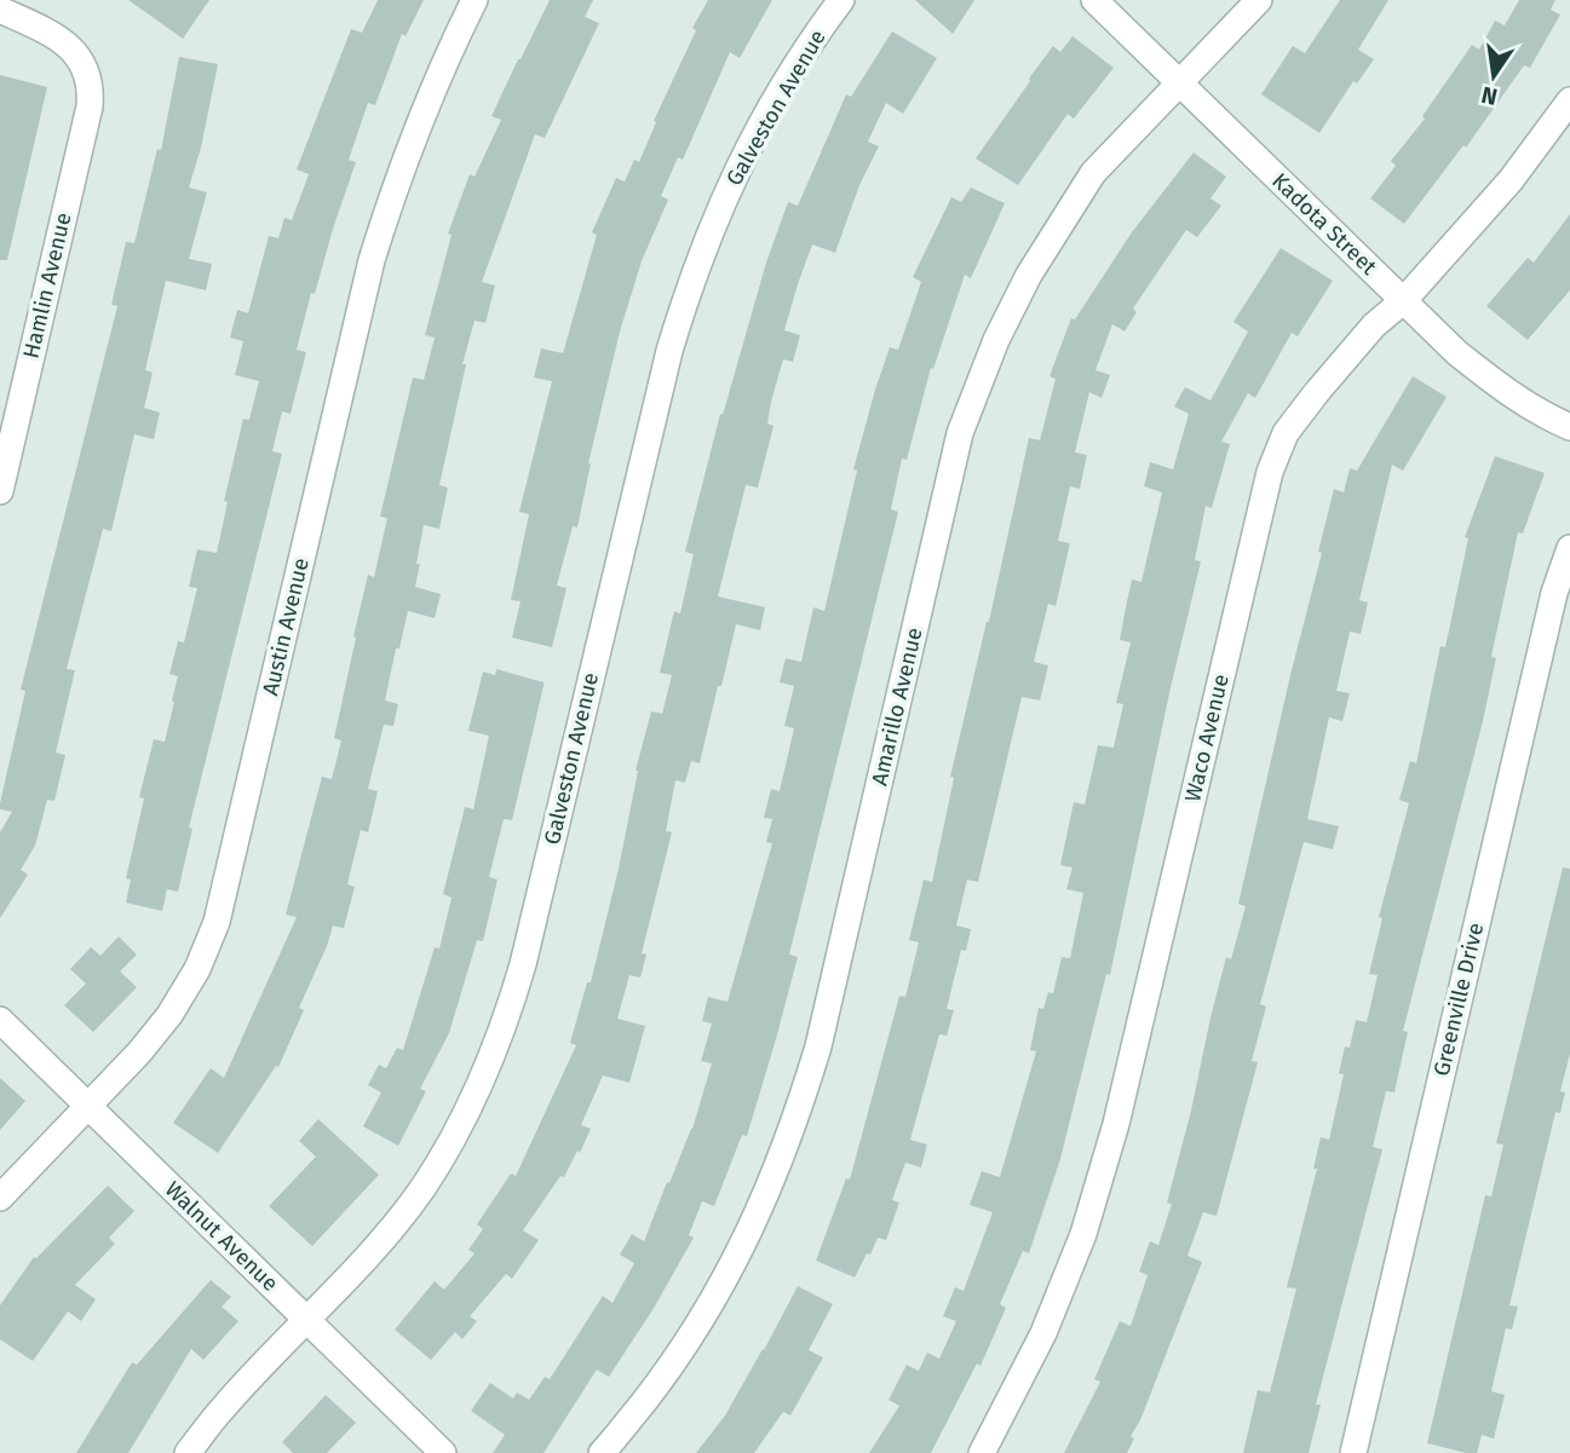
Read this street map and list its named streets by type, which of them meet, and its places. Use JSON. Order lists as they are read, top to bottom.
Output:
{
  "streets": {
    "street": [
      "Galveston Avenue",
      "Kadota Street",
      "Hamlin Avenue",
      "Austin Avenue",
      "Amarillo Avenue",
      "Waco Avenue",
      "Greenville Drive",
      "Walnut Avenue"
    ]
  },
  "crossings": [
    ["Galveston Avenue", "Walnut Avenue"],
    ["Kadota Street", "Amarillo Avenue"],
    ["Kadota Street", "Waco Avenue"],
    ["Austin Avenue", "Walnut Avenue"]
  ],
  "north": "bottom"
}
